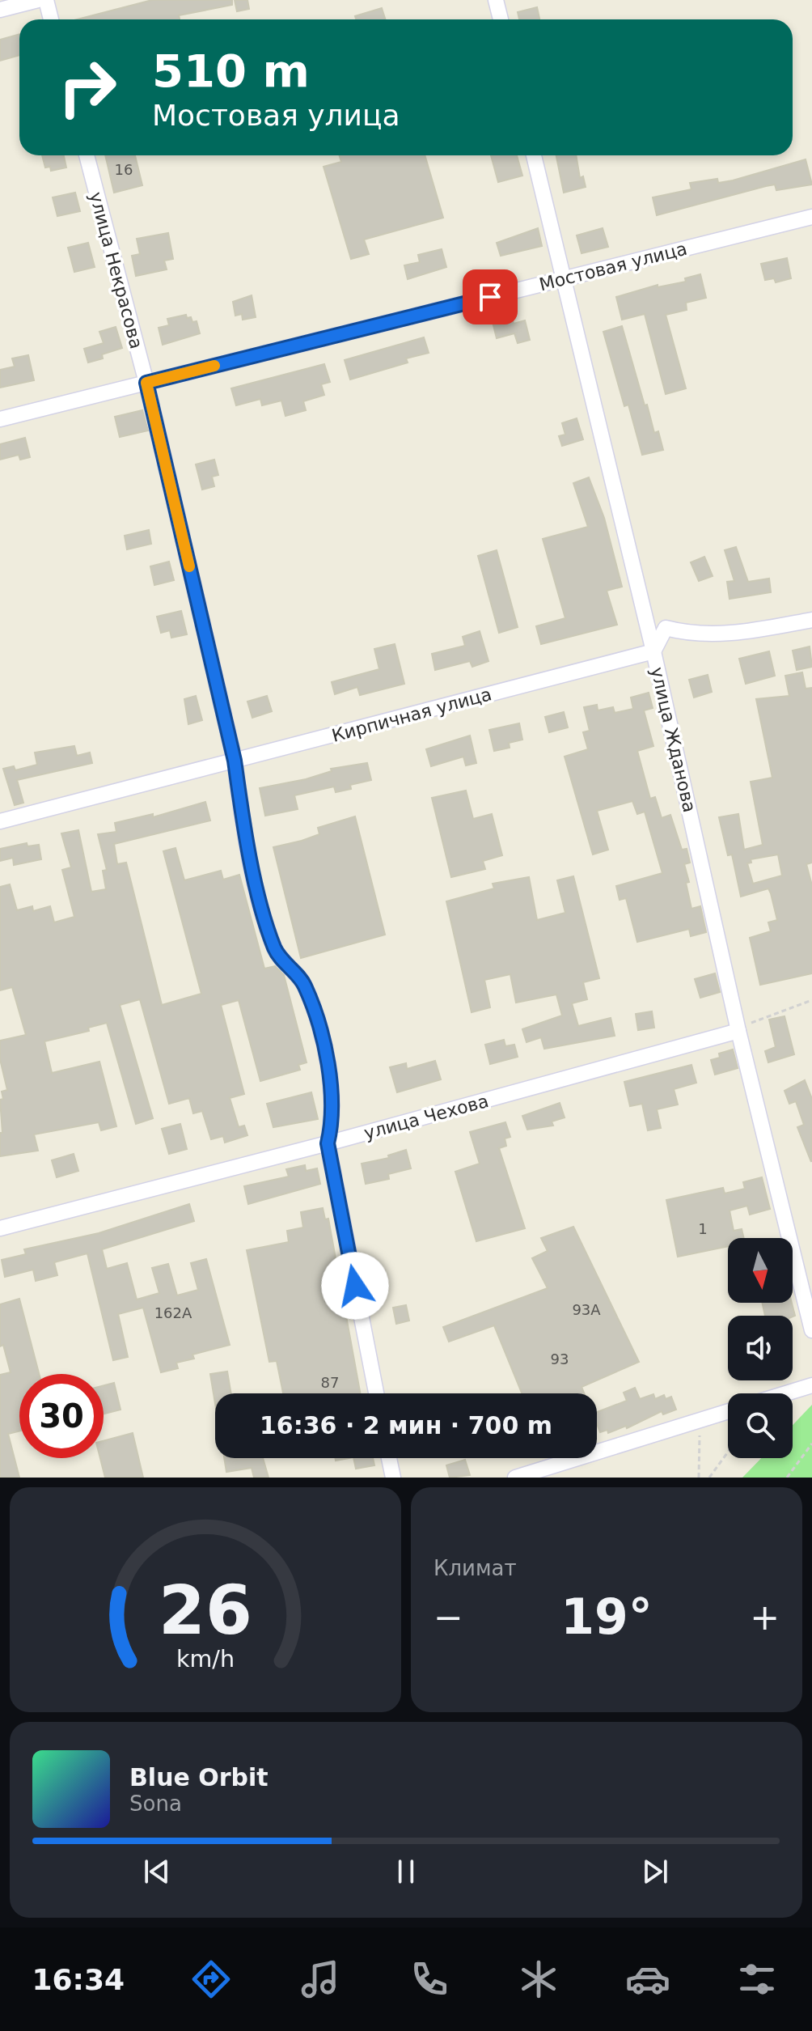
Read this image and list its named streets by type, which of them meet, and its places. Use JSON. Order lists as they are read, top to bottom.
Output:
{
  "streets": {
    "street": [
      "Мостовая улица",
      "улица Некрасова",
      "Кирпичная улица",
      "улица Жданова",
      "улица Чехова"
    ]
  },
  "crossings": [
    ["Мостовая улица", "улица Некрасова"],
    ["Мостовая улица", "улица Жданова"],
    ["улица Некрасова", "Кирпичная улица"],
    ["улица Некрасова", "улица Чехова"],
    ["Кирпичная улица", "улица Жданова"],
    ["улица Жданова", "улица Чехова"]
  ],
  "house_numbers": [
    "16",
    "1",
    "93А",
    "162А",
    "93",
    "87"
  ],
  "north": "bottom",
  "page": {
    "turn": ["510 m", "Мостовая улица"],
    "limit": "30",
    "trip": "16:36 · 2 мин · 700 m",
    "tile": "Климат",
    "heat": ["−", "19°", "+"],
    "song": ["Blue Orbit", "Sona"],
    "tabs": "16:34",
    "gauge": ["26", "km/h"]
  }
}
